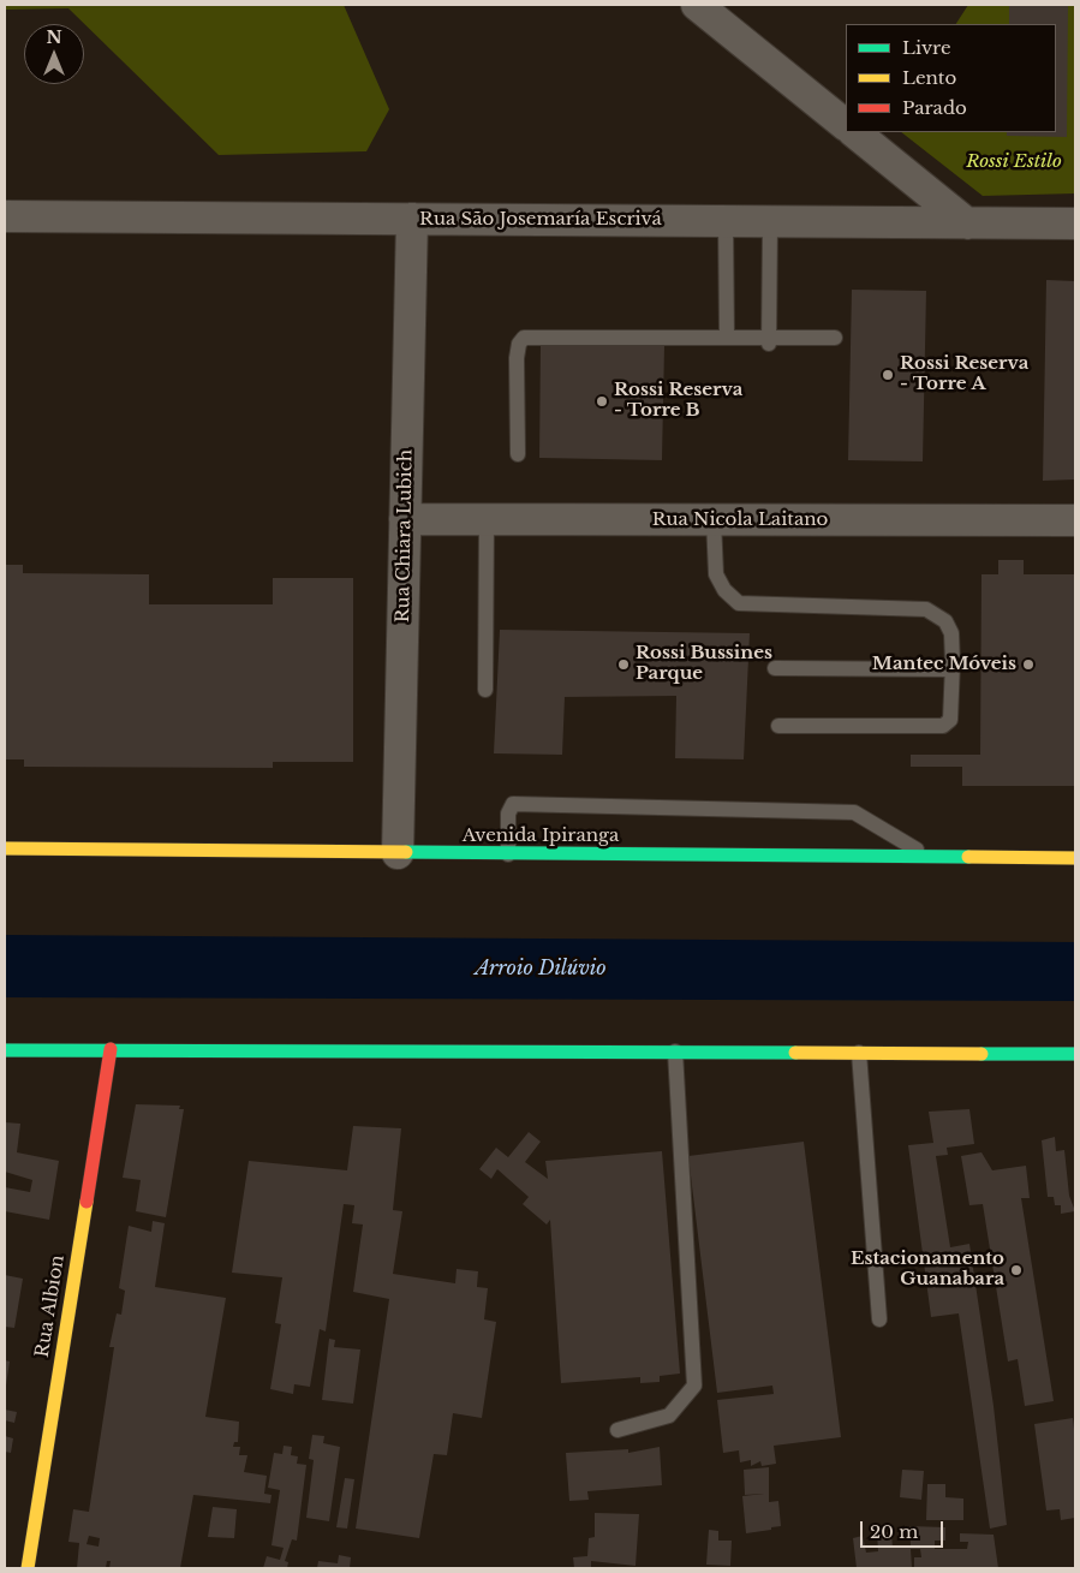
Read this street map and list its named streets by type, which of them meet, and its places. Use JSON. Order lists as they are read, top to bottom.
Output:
{
  "streets": {
    "main road": ["Avenida Ipiranga", "Rua Albion"],
    "street": ["Rua São Josemaría Escrivá", "Rua Nicola Laitano", "Rua Chiara Lubich"]
  },
  "crossings": [
    ["Rua São Josemaría Escrivá", "Rua Chiara Lubich"],
    ["Rua Nicola Laitano", "Rua Chiara Lubich"],
    ["Rua Chiara Lubich", "Avenida Ipiranga"]
  ],
  "water": ["Arroio Dilúvio"],
  "parks": ["Rossi Estilo"],
  "places": [
    "Rossi Reserva - Torre A",
    "Rossi Reserva - Torre B",
    "Rossi Bussines Parque",
    "Mantec Móveis",
    "Estacionamento Guanabara"
  ],
  "legend": ["Livre", "Lento", "Parado"],
  "scale_bar": "20 m",
  "north": "top"
}
